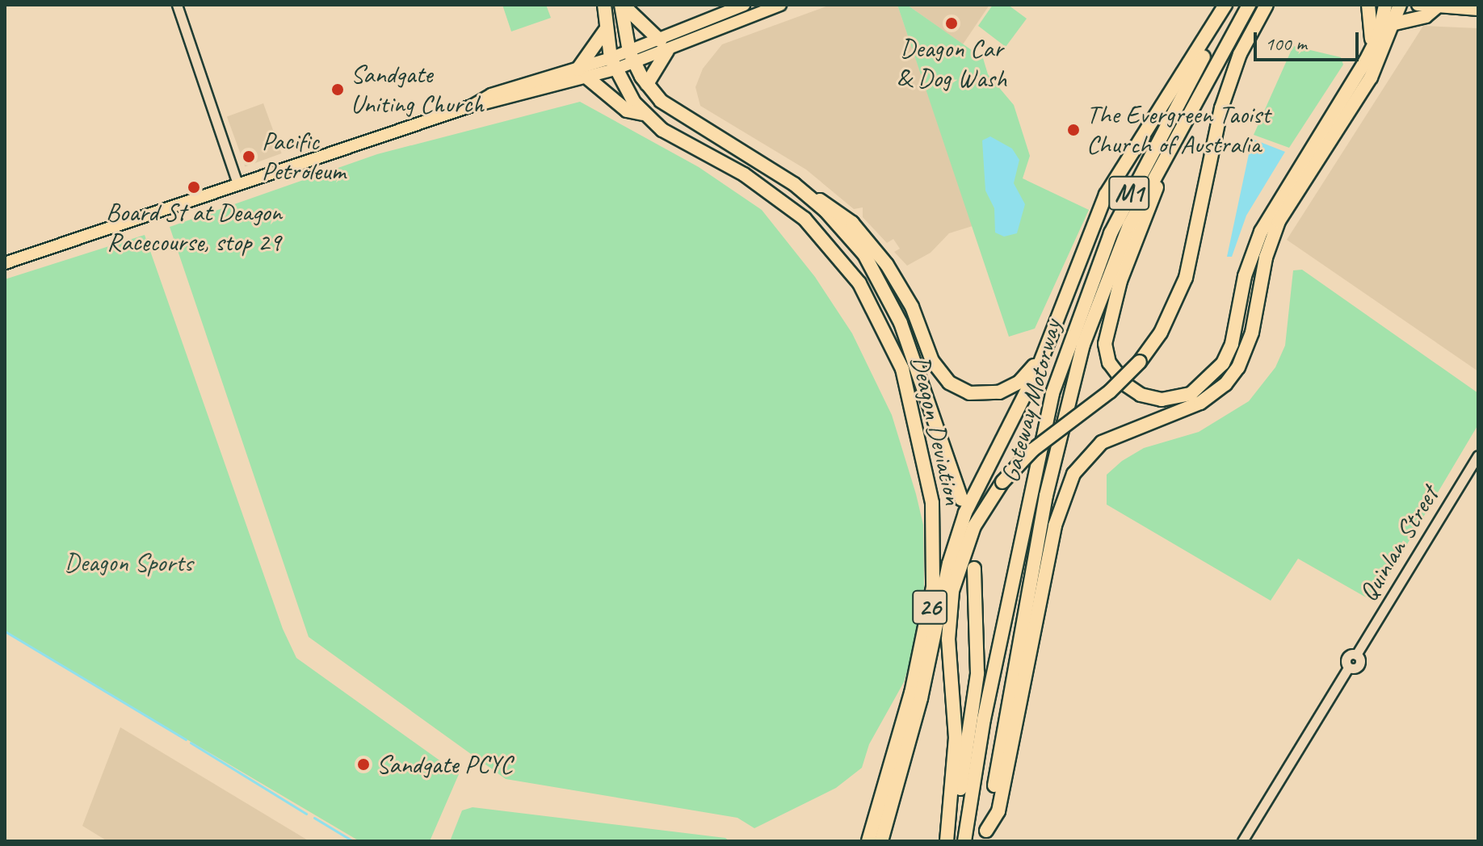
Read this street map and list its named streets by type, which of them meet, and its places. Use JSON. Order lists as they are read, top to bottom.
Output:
{
  "streets": {
    "highway": [
      "M1",
      "Gateway Motorway",
      "Deagon Deviation",
      "26"
    ],
    "street": ["Quinlan Street"]
  },
  "crossings": [
    ["Deagon Deviation", "26"]
  ],
  "parks": ["Deagon Sports"],
  "places": [
    "Deagon Car & Dog Wash",
    "Sandgate Uniting Church",
    "The Evergreen Taoist Church of Australia",
    "Pacific Petroleum",
    "Board St at Deagon Racecourse, stop 29",
    "Sandgate PCYC"
  ],
  "scale_bar": "100 m"
}
